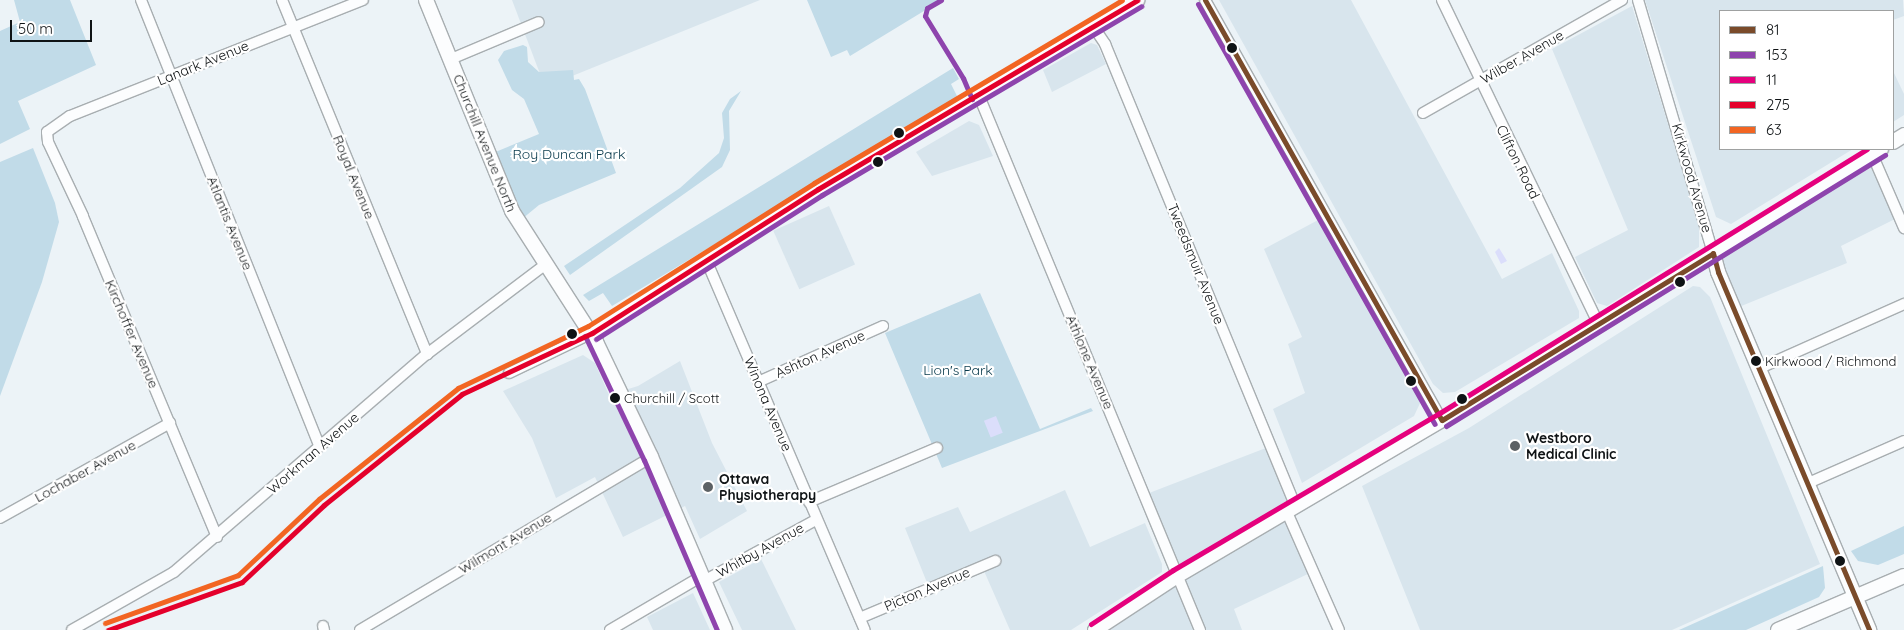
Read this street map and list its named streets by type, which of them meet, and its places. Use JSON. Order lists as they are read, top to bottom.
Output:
{
  "streets": {
    "main road": ["Churchill Avenue North", "Kirkwood Avenue"],
    "street": [
      "Wilber Avenue",
      "Lanark Avenue",
      "Clifton Road",
      "Royal Avenue",
      "Atlantis Avenue",
      "Tweedsmuir Avenue",
      "Kirchoffer Avenue",
      "Ashton Avenue",
      "Athlone Avenue",
      "Winona Avenue",
      "Workman Avenue",
      "Lochaber Avenue",
      "Wilmont Avenue",
      "Whitby Avenue",
      "Picton Avenue"
    ]
  },
  "crossings": [
    ["Wilber Avenue", "Clifton Road"],
    ["Lanark Avenue", "Royal Avenue"],
    ["Lanark Avenue", "Atlantis Avenue"],
    ["Lanark Avenue", "Kirchoffer Avenue"],
    ["Churchill Avenue North", "Workman Avenue"],
    ["Churchill Avenue North", "Wilmont Avenue"],
    ["Churchill Avenue North", "Whitby Avenue"],
    ["Royal Avenue", "Workman Avenue"],
    ["Atlantis Avenue", "Workman Avenue"],
    ["Kirchoffer Avenue", "Workman Avenue"],
    ["Kirchoffer Avenue", "Lochaber Avenue"],
    ["Ashton Avenue", "Winona Avenue"],
    ["Winona Avenue", "Whitby Avenue"],
    ["Winona Avenue", "Picton Avenue"]
  ],
  "parks": ["Roy Duncan Park", "Lion's Park"],
  "places": [
    "Kirkwood / Richmond",
    "Churchill / Scott",
    "Westboro Medical Clinic",
    "Ottawa Physiotherapy"
  ],
  "lines": [
    "transit line 81",
    "transit line 153",
    "transit line 275",
    "transit line 63",
    "transit line 11"
  ],
  "legend": [
    "81",
    "153",
    "11",
    "275",
    "63"
  ],
  "scale_bar": "50 m"
}
